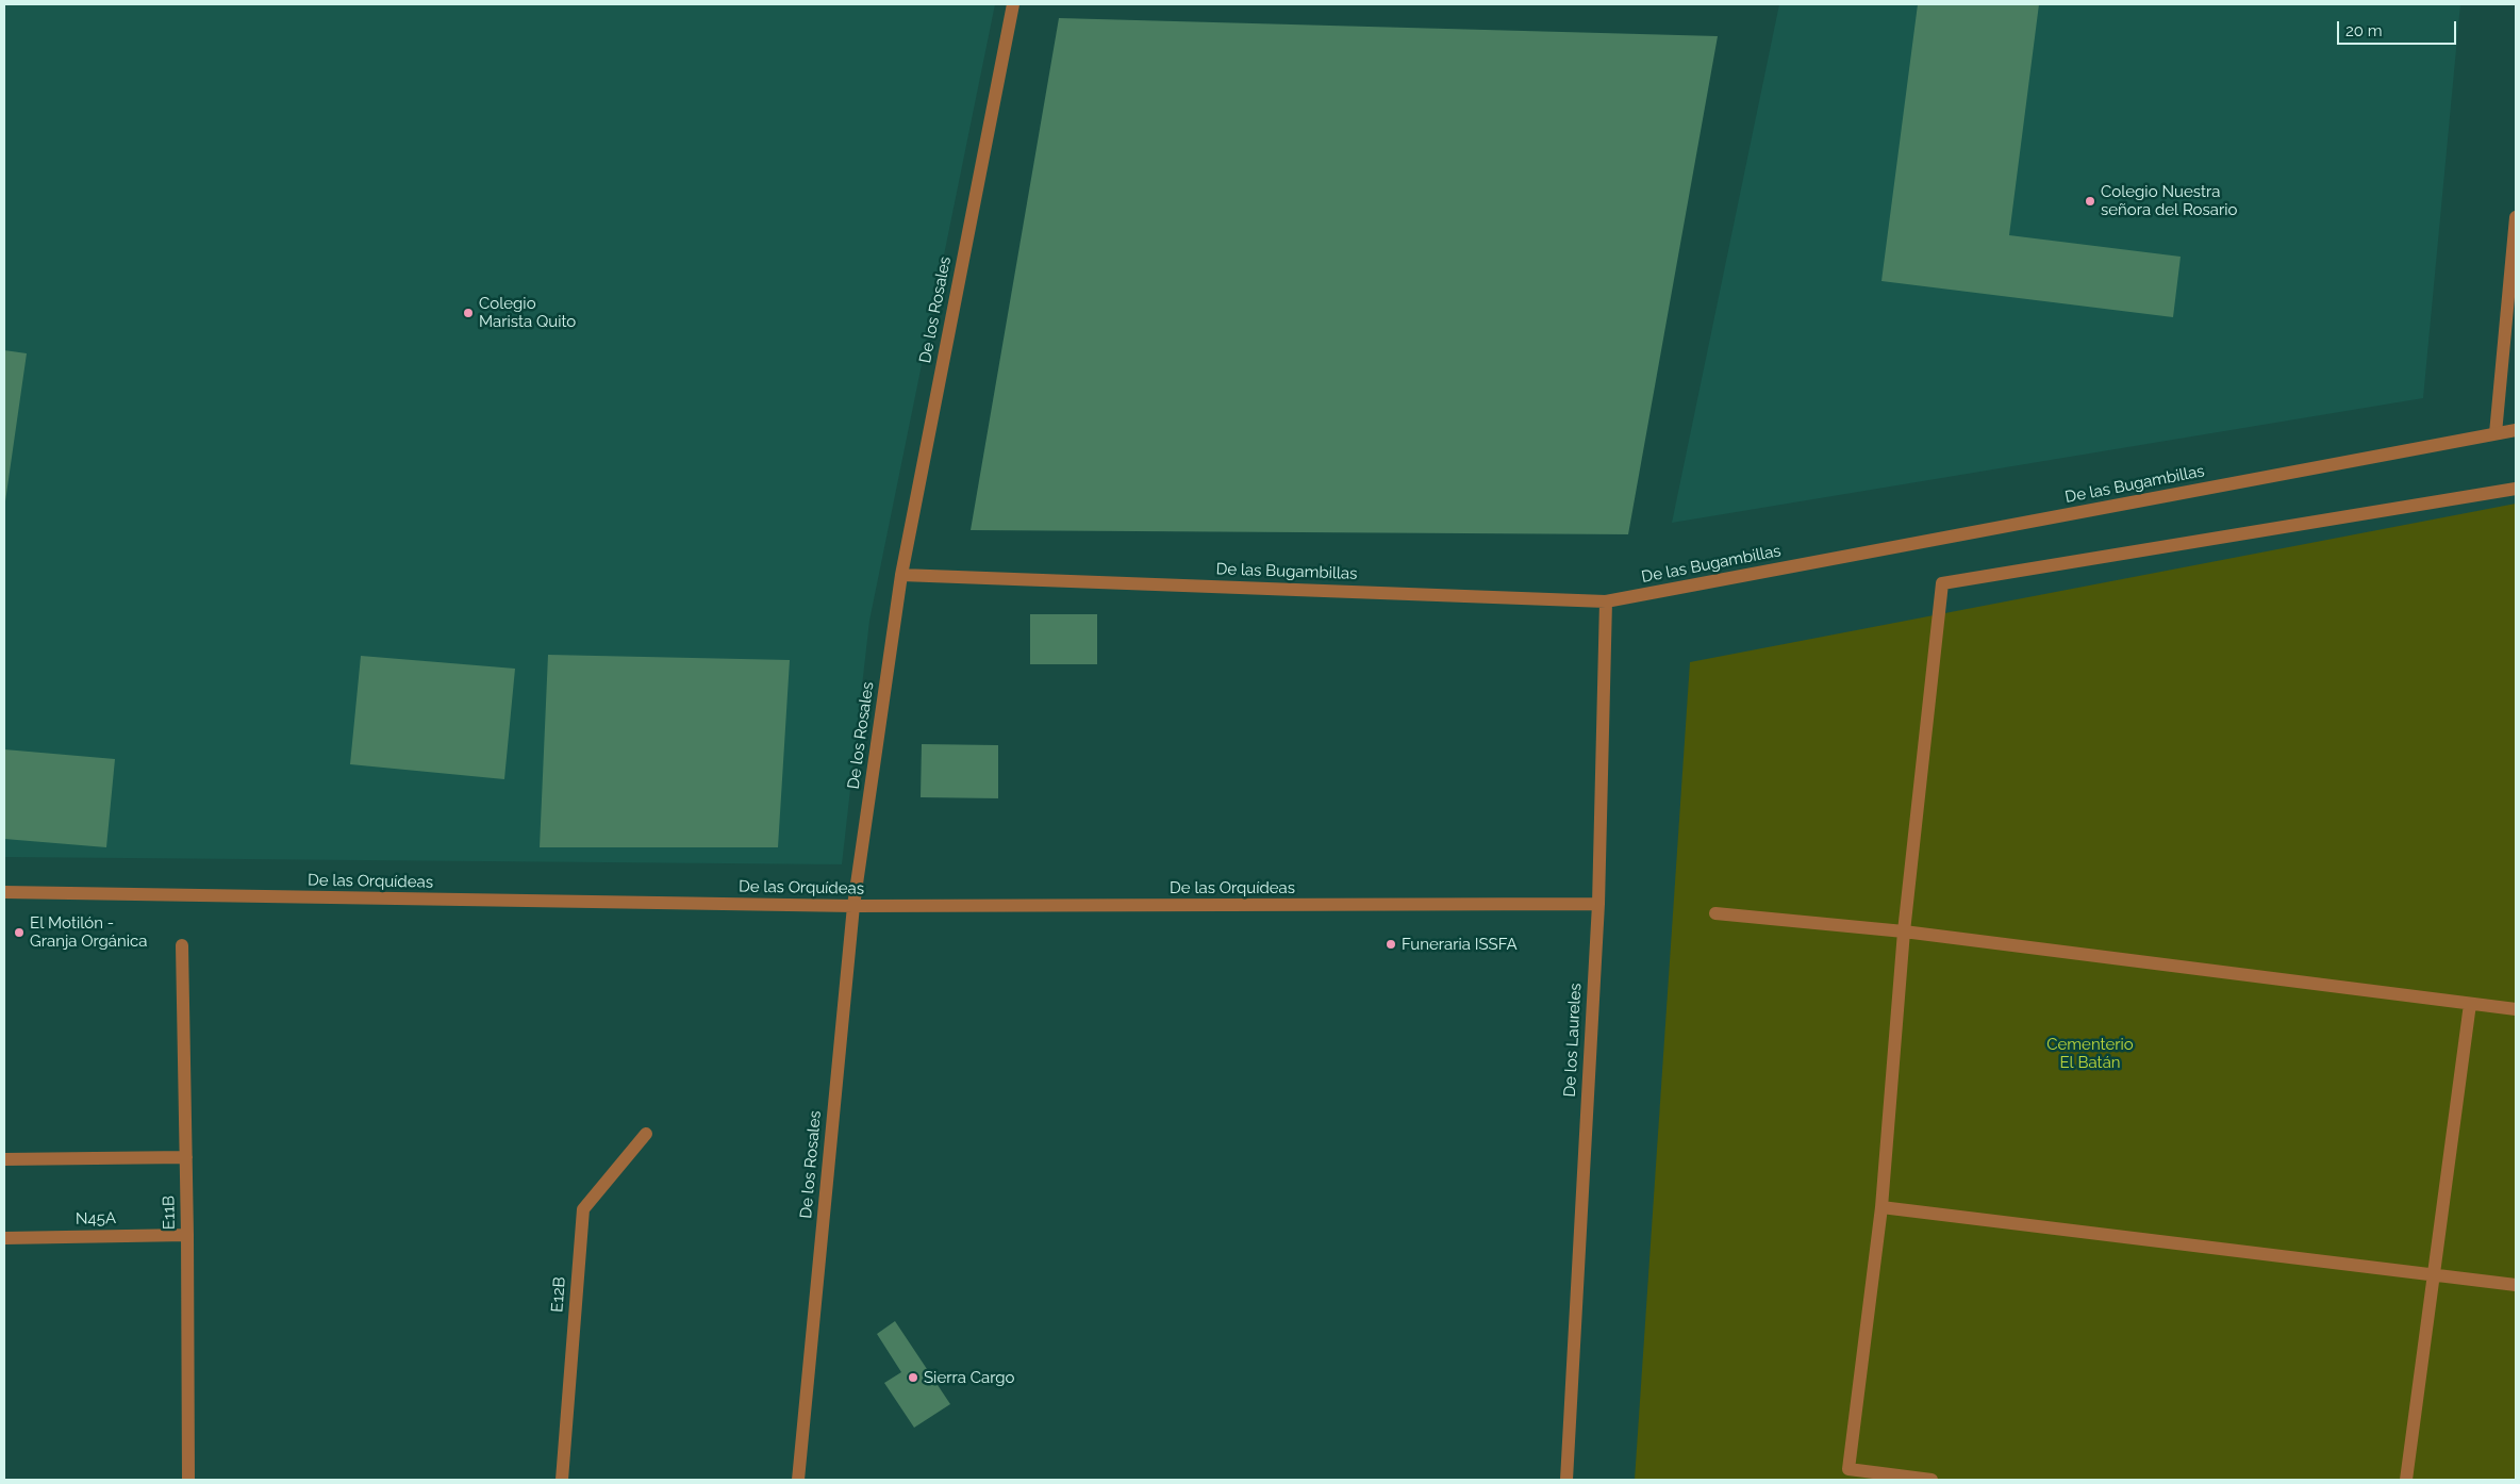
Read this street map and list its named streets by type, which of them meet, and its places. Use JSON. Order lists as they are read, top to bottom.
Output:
{
  "streets": {
    "street": [
      "De los Rosales",
      "De las Bugambillas",
      "De las Orquídeas",
      "De los Laureles",
      "E11B",
      "N45A",
      "E12B"
    ]
  },
  "crossings": [
    ["De los Rosales", "De las Bugambillas"],
    ["De los Rosales", "De las Orquídeas"],
    ["De las Bugambillas", "De los Laureles"],
    ["De las Orquídeas", "De los Laureles"],
    ["E11B", "N45A"]
  ],
  "parks": ["Cementerio El Batán"],
  "places": [
    "Colegio Nuestra señora del Rosario",
    "Colegio Marista Quito",
    "El Motilón - Granja Orgánica",
    "Funeraria ISSFA",
    "Sierra Cargo"
  ],
  "scale_bar": "20 m"
}
